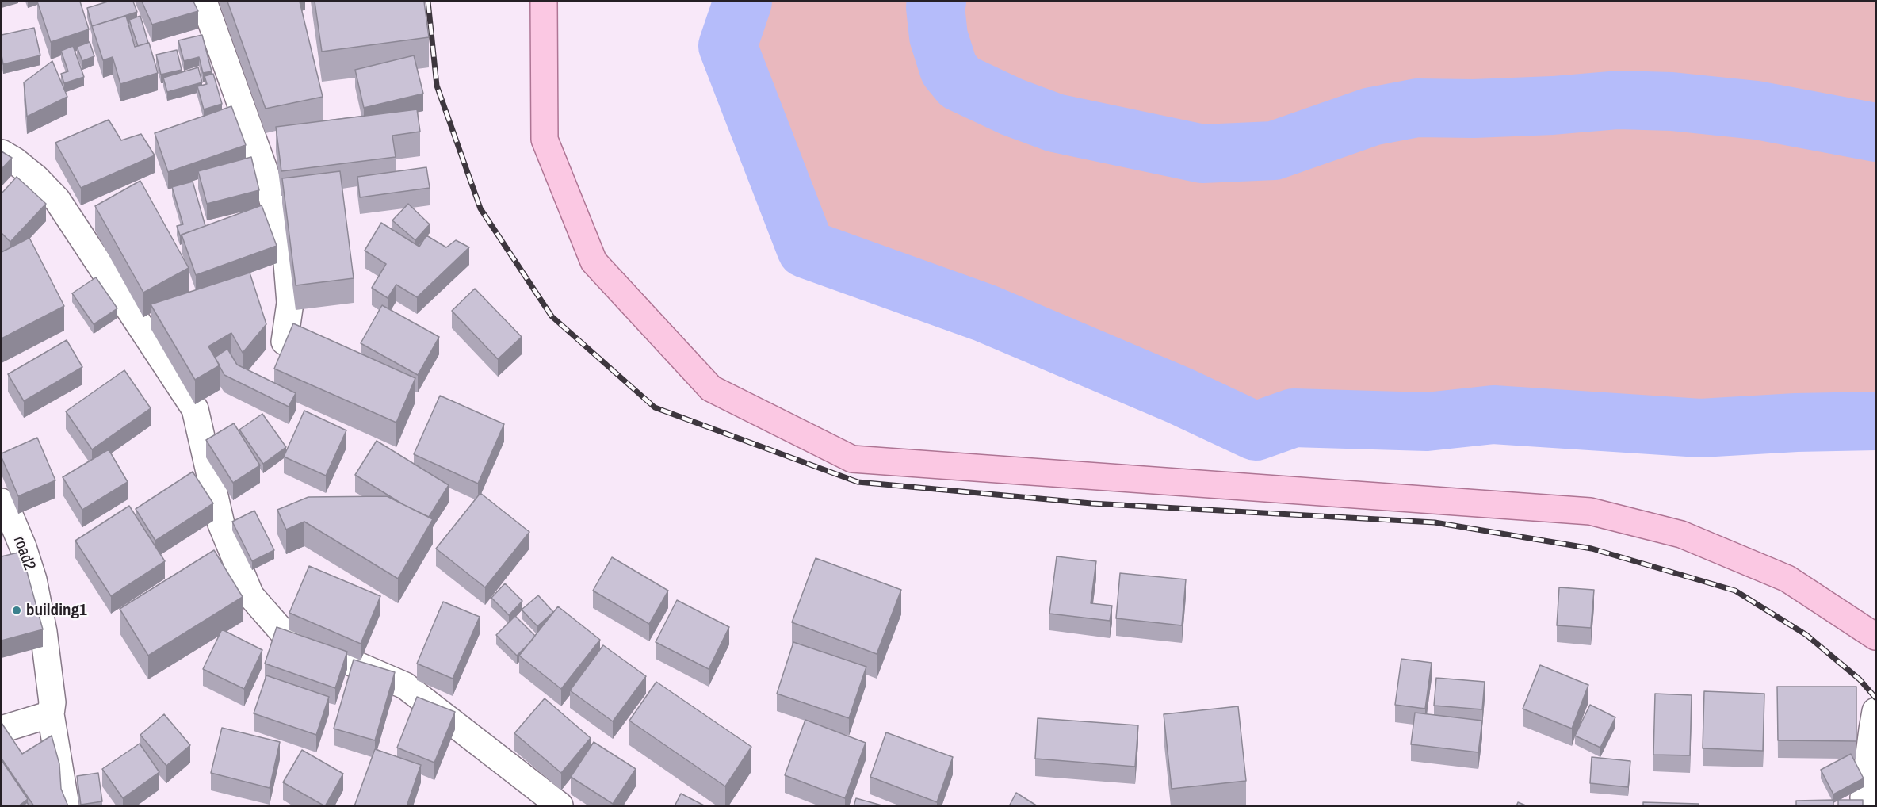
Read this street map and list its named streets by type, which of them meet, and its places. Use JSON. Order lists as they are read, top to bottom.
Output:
{
  "streets": {
    "street": ["road2"]
  },
  "places": ["building1"]
}
